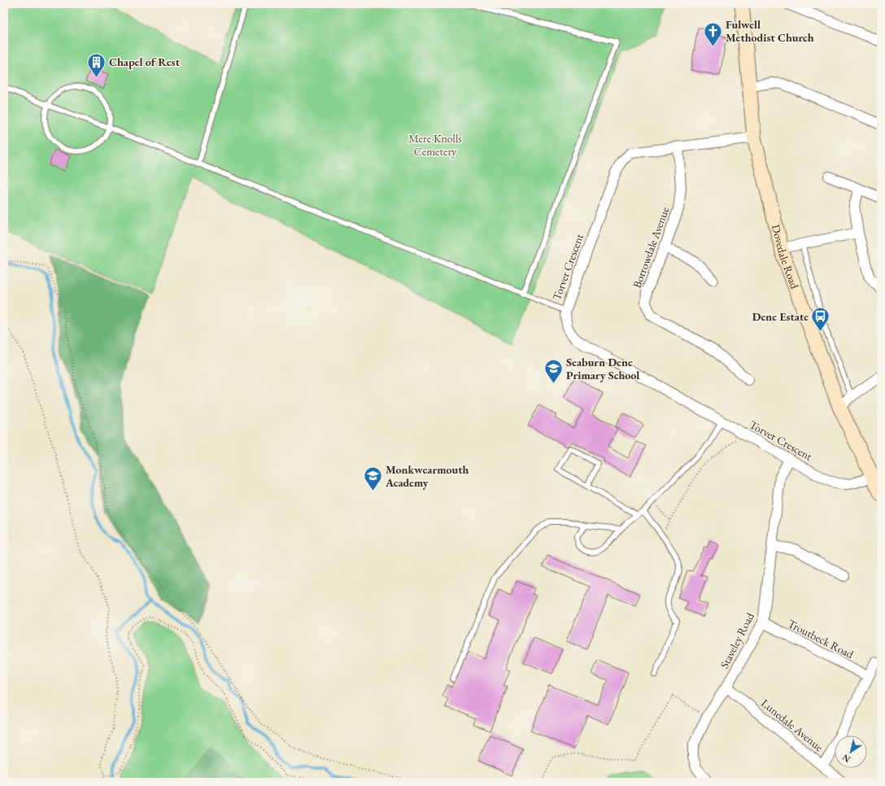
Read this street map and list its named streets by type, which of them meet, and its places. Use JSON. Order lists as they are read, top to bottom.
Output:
{
  "streets": {
    "street": [
      "Borrowdale Avenue",
      "Dovedale Road",
      "Torver Crescent",
      "Troutbeck Road",
      "Staveley Road",
      "Lunedale Avenue"
    ]
  },
  "crossings": [
    ["Borrowdale Avenue", "Torver Crescent"],
    ["Dovedale Road", "Torver Crescent"],
    ["Torver Crescent", "Staveley Road"],
    ["Troutbeck Road", "Staveley Road"],
    ["Staveley Road", "Lunedale Avenue"]
  ],
  "parks": ["Mere Knolls Cemetery"],
  "places": {
    "church": ["Fulwell Methodist Church"],
    "building": ["Chapel of Rest"],
    "bus stop": ["Dene Estate"],
    "school or university": ["Seaburn Dene Primary School", "Monkwearmouth Academy"]
  },
  "north": "bottom left"
}
